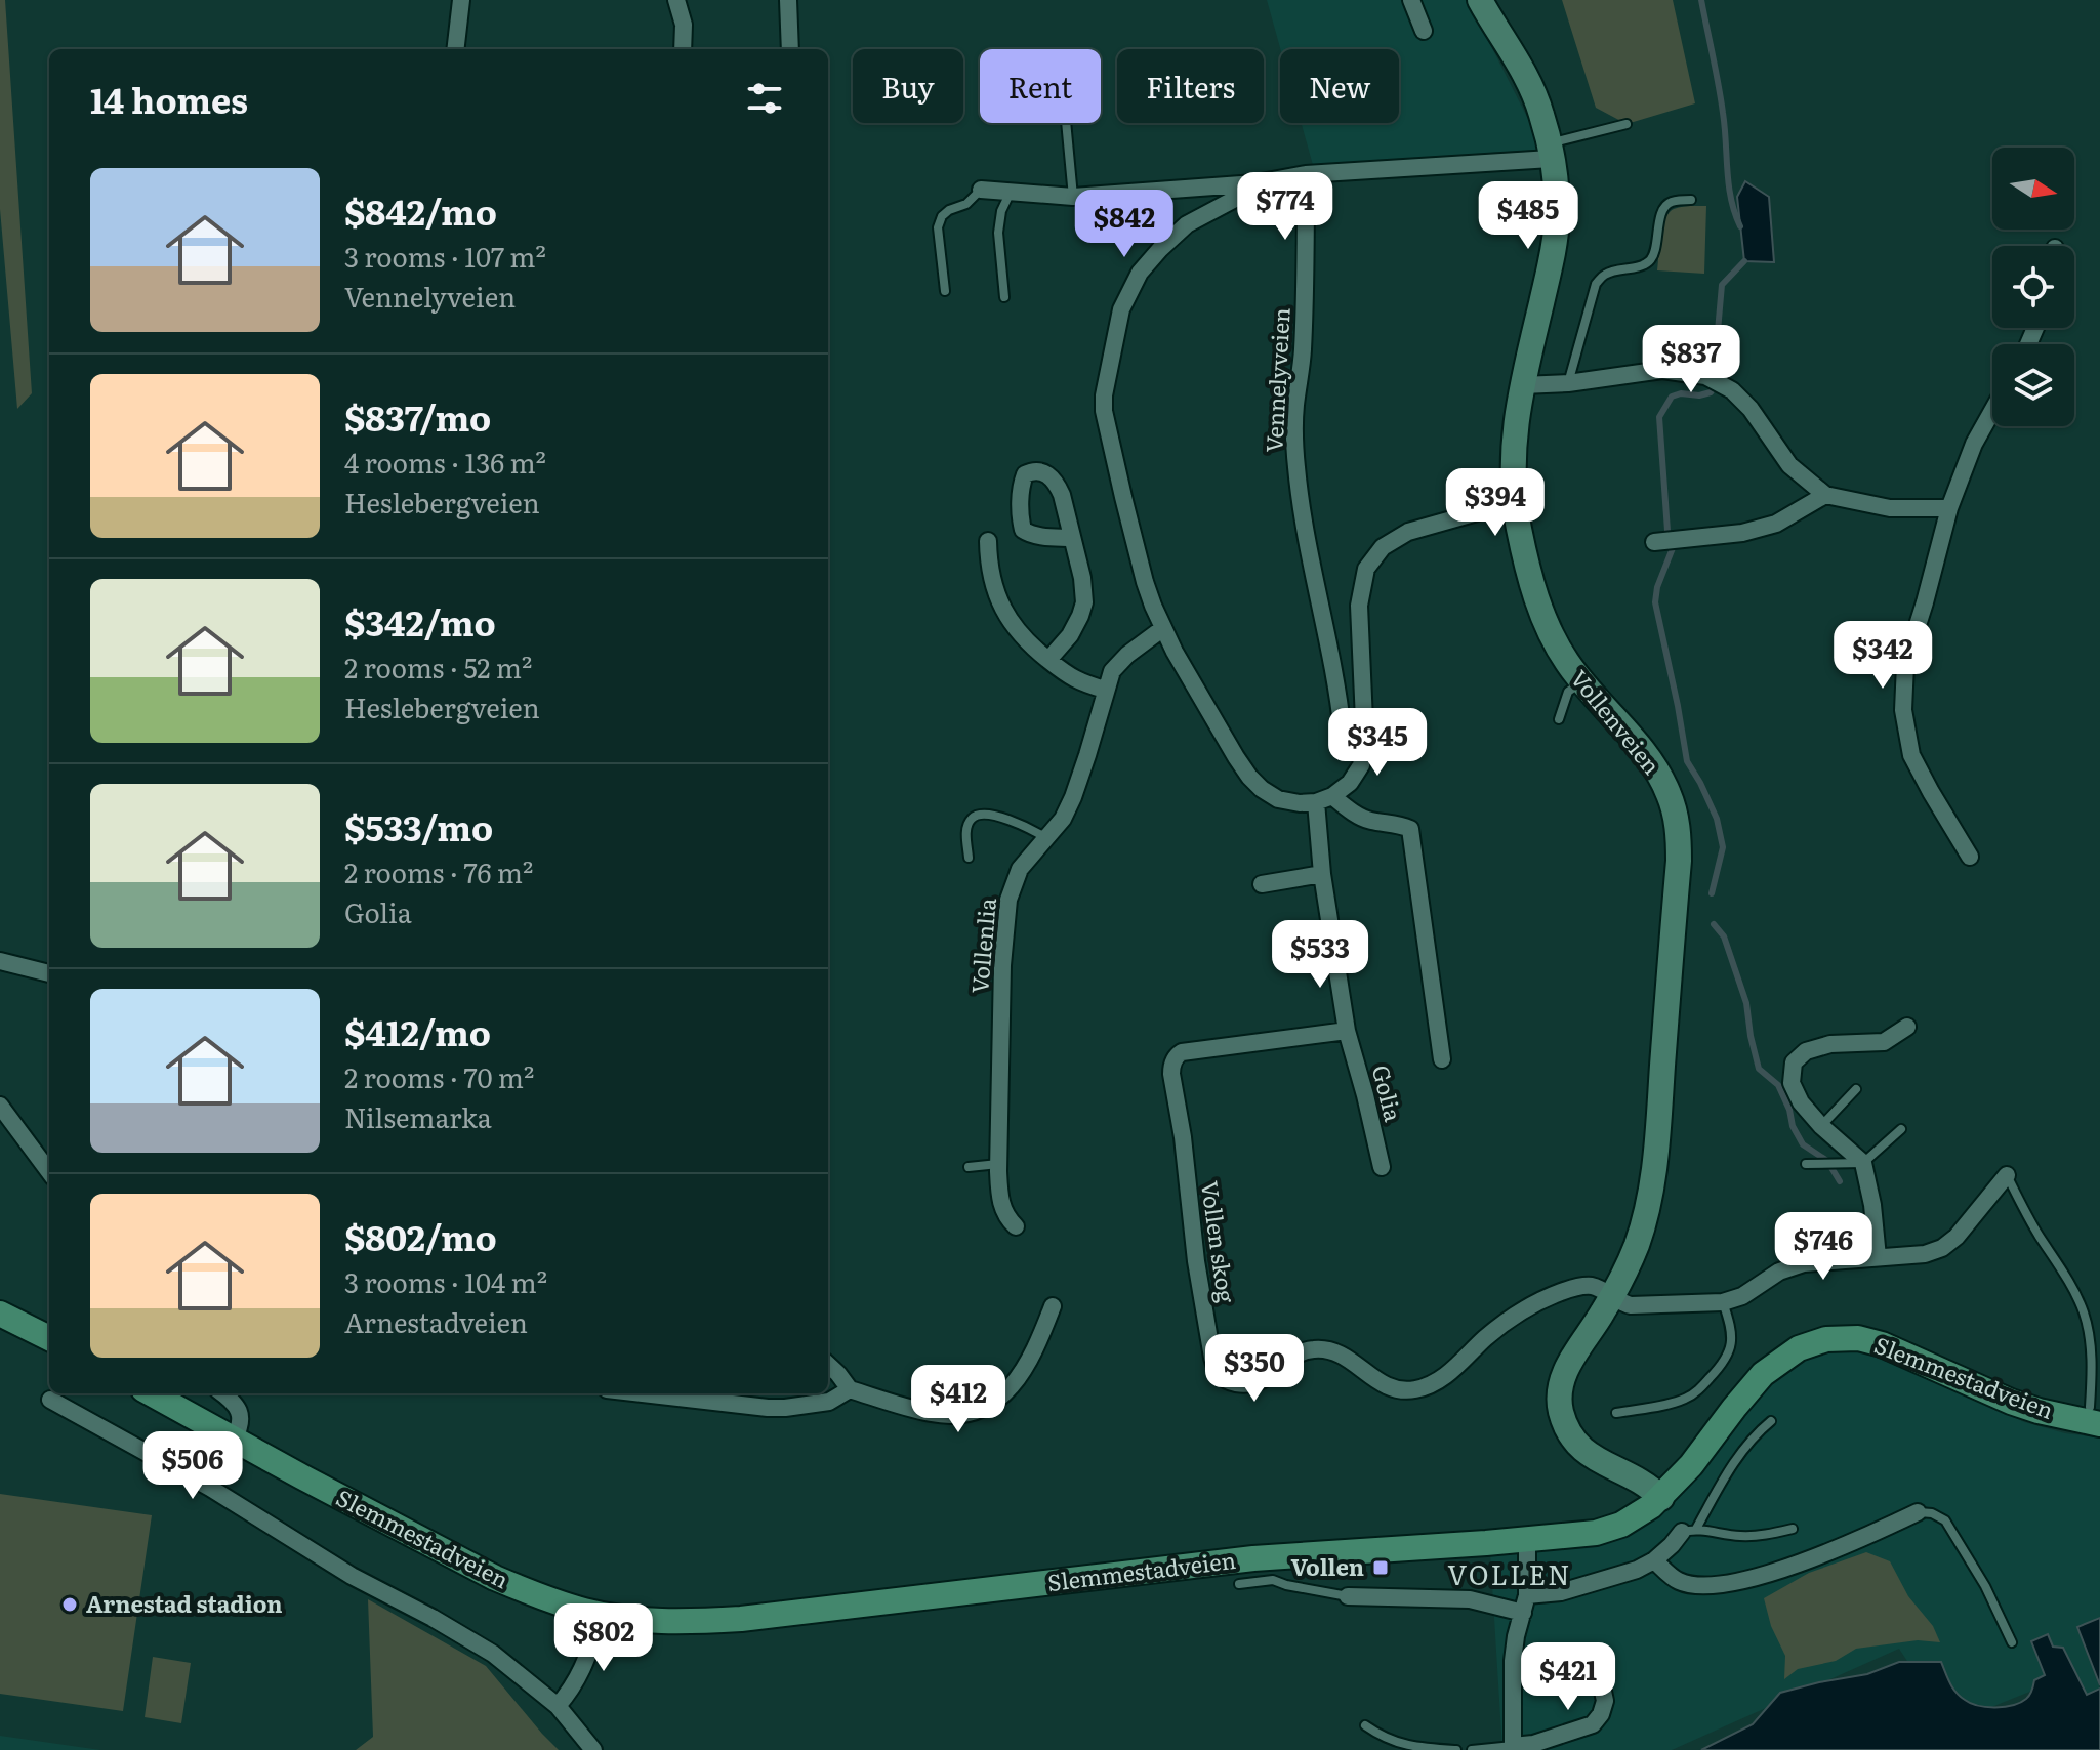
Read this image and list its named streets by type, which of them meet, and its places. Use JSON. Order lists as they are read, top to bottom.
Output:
{
  "streets": {
    "main road": ["Vollenveien", "Slemmestadveien"],
    "street": [
      "Vennelyveien",
      "Vollenlia",
      "Golia",
      "Vollen skog"
    ]
  },
  "crossings": [
    ["Vollenveien", "Vollen skog"],
    ["Vollenveien", "Slemmestadveien"],
    ["Golia", "Vollen skog"]
  ],
  "districts": ["VOLLEN"],
  "places": {
    "transit": ["Vollen"],
    "other": ["Arnestad stadion"]
  },
  "north": "right",
  "page": {
    "chip": [
      "Buy",
      "Rent",
      "Filters",
      "New"
    ],
    "heading": "14 homes",
    "list": [
      {
        "name": "$842/mo",
        "note": "3 rooms · 107 m² · Vennelyveien"
      },
      {
        "name": "$837/mo",
        "note": "4 rooms · 136 m² · Heslebergveien"
      },
      {
        "name": "$342/mo",
        "note": "2 rooms · 52 m² · Heslebergveien"
      },
      {
        "name": "$533/mo",
        "note": "2 rooms · 76 m² · Golia"
      },
      {
        "name": "$412/mo",
        "note": "2 rooms · 70 m² · Nilsemarka"
      },
      {
        "name": "$802/mo",
        "note": "3 rooms · 104 m² · Arnestadveien"
      }
    ],
    "price": [
      "$774",
      "$485",
      "$842",
      "$837",
      "$394",
      "$342",
      "$345",
      "$533",
      "$746",
      "$350",
      "$412",
      "$506",
      "$802",
      "$421"
    ]
  }
}
